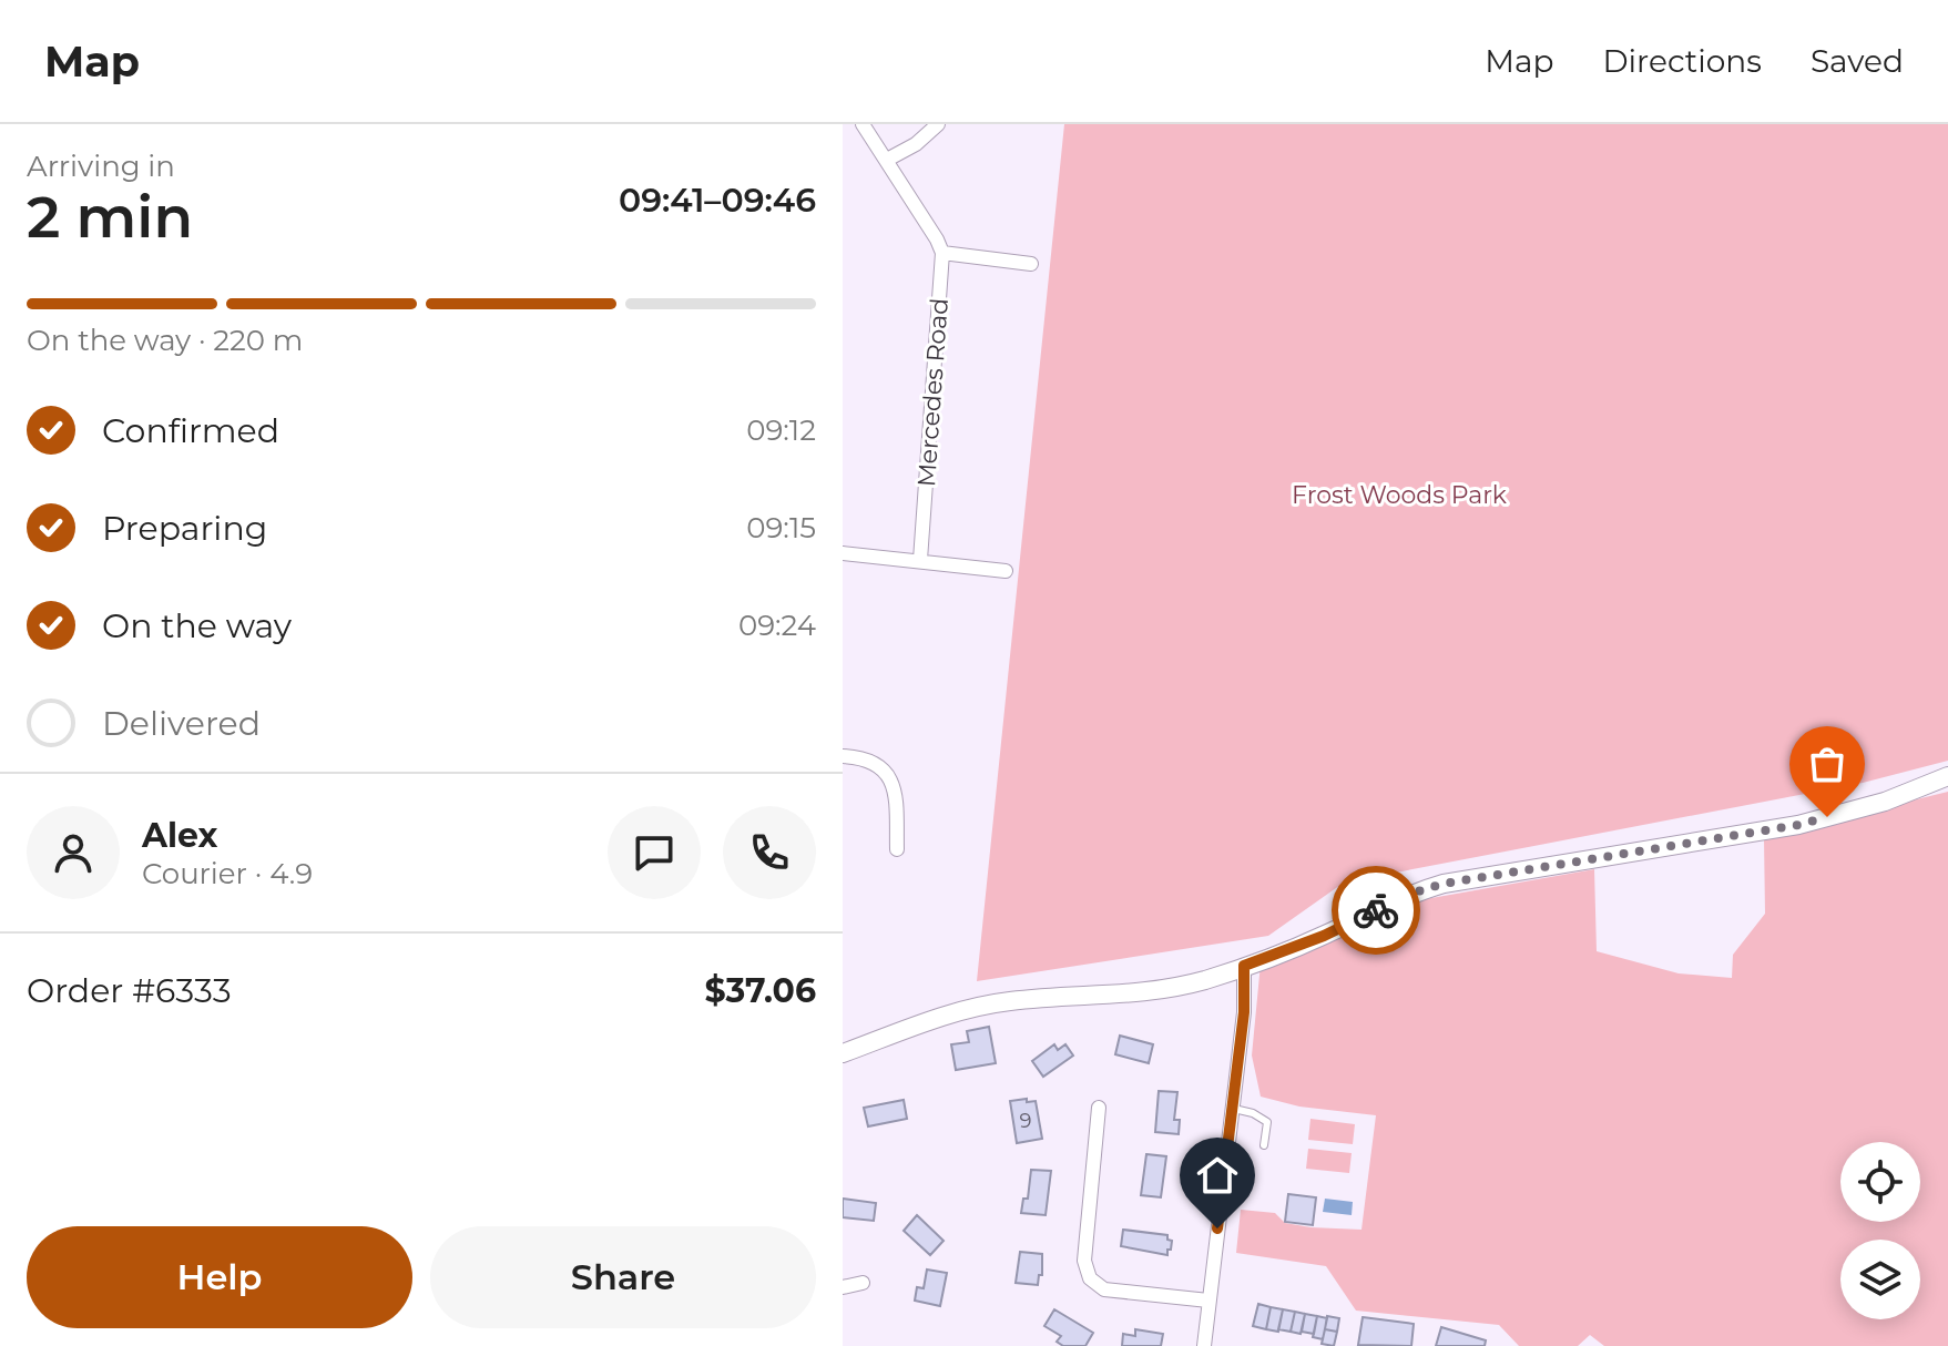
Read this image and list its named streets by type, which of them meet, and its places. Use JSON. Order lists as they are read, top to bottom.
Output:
{
  "streets": {
    "street": ["Mercedes Road"]
  },
  "parks": ["Frost Woods Park"],
  "house_numbers": ["9"],
  "page": {
    "header": "Map",
    "nav": ["Map", "Directions", "Saved"],
    "heading": ["2 min", "Arriving in", "09:41–09:46"],
    "panel": [
      "Alex",
      "Courier · 4.9",
      "Order #6333",
      "$37.06"
    ],
    "bar": "On the way · 220 m",
    "list": [
      ["Confirmed", "09:12"],
      ["Preparing", "09:15"],
      ["On the way", "09:24"],
      "Delivered"
    ],
    "buttons": ["Help", "Share"]
  }
}
